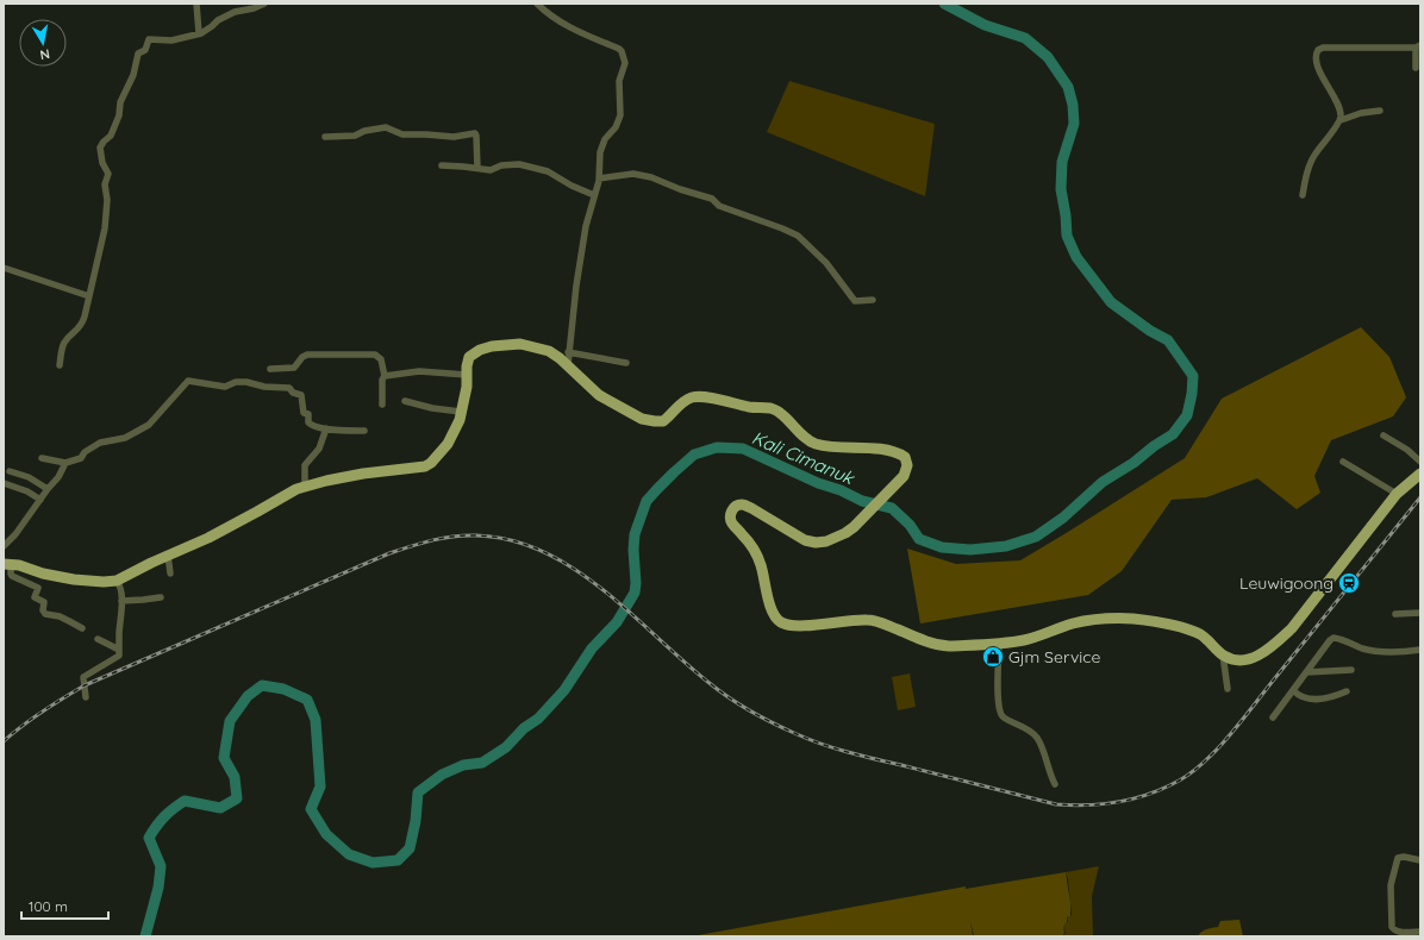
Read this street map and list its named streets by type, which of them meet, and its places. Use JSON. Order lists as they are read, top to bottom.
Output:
{
  "water": ["Kali Cimanuk"],
  "places": {
    "station": ["Leuwigoong"],
    "shop": ["Gjm Service"]
  },
  "scale_bar": "100 m",
  "north": "bottom"
}
